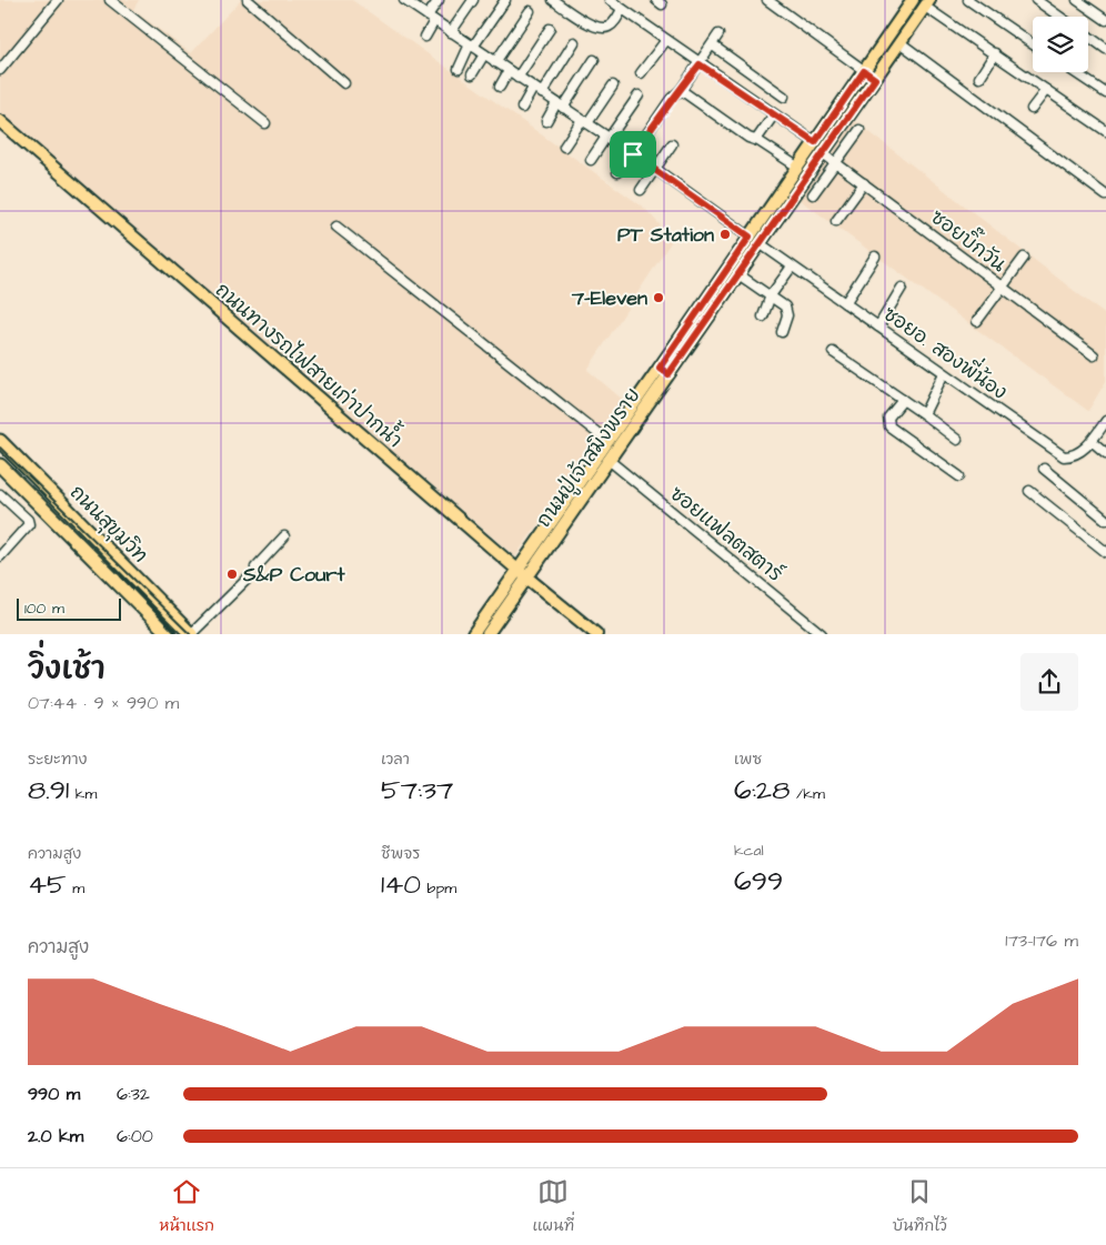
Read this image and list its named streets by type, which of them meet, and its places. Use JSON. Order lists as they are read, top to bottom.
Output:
{
  "streets": {
    "highway": ["ถนนสุขุมวิท"],
    "main road": ["ถนนทางรถไฟสายเก่าปากน้ำ", "ถนนปู่เจ้าสมิงพราย"],
    "street": ["ซอยบิ๊กวัน", "ซอยอ. สองพี่น้อง", "ซอยแฟลตสตาร์"]
  },
  "crossings": [
    ["ซอยบิ๊กวัน", "ถนนปู่เจ้าสมิงพราย"],
    ["ซอยอ. สองพี่น้อง", "ถนนปู่เจ้าสมิงพราย"],
    ["ถนนทางรถไฟสายเก่าปากน้ำ", "ถนนปู่เจ้าสมิงพราย"],
    ["ถนนปู่เจ้าสมิงพราย", "ซอยแฟลตสตาร์"]
  ],
  "places": ["PT Station", "7-Eleven", "S&P Court"],
  "scale_bar": "100 m",
  "page": {
    "scale": "100 m",
    "heading": ["วิ่งเช้า", "07:44 · 9 × 990 m"],
    "stats": [
      ["ระยะทาง", "8.91 km"],
      ["เวลา", "57:37"],
      ["เพซ", "6:28 /km"],
      ["ความสูง", "45 m"],
      ["ชีพจร", "140 bpm"],
      ["kcal", "699"]
    ],
    "chart": ["ความสูง", "173–176 m"],
    "list": [
      {
        "name": "990 m",
        "note": "6:32"
      },
      {
        "name": "2.0 km",
        "note": "6:00"
      }
    ],
    "tabs": ["หน้าแรก", "แผนที่", "บันทึกไว้"]
  }
}
